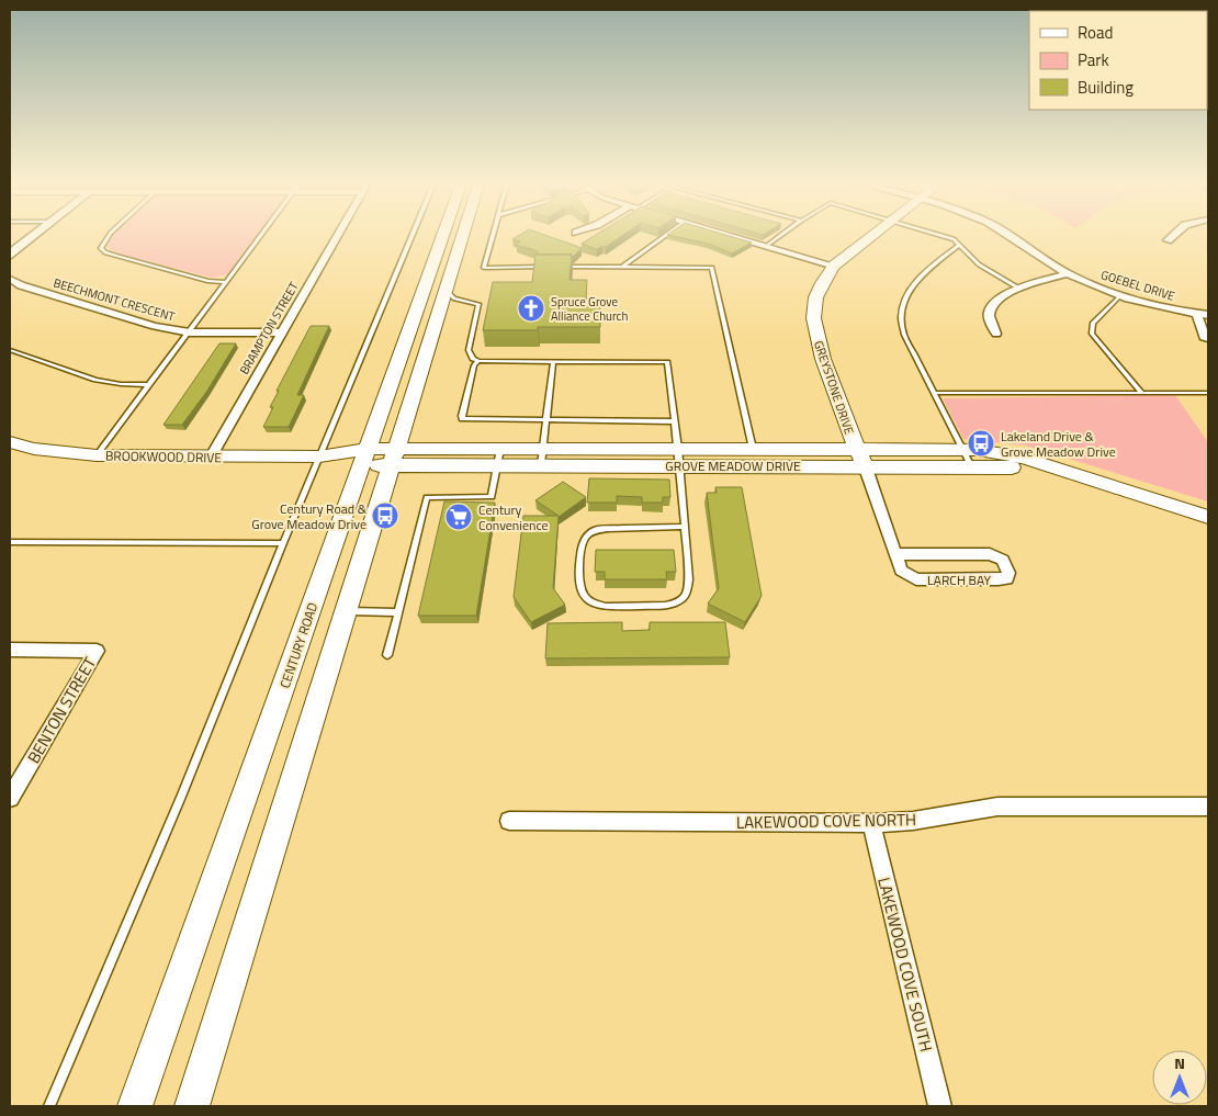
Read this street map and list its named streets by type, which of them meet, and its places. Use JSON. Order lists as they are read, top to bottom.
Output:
{
  "streets": {
    "main road": ["CENTURY ROAD"],
    "street": [
      "GOEBEL DRIVE",
      "BEECHMONT CRESCENT",
      "BRAMPTON STREET",
      "GREYSTONE DRIVE",
      "BROOKWOOD DRIVE",
      "GROVE MEADOW DRIVE",
      "LARCH BAY",
      "BENTON STREET",
      "LAKEWOOD COVE NORTH",
      "LAKEWOOD COVE SOUTH"
    ]
  },
  "crossings": [
    ["BEECHMONT CRESCENT", "BRAMPTON STREET"],
    ["BRAMPTON STREET", "BROOKWOOD DRIVE"],
    ["GREYSTONE DRIVE", "GROVE MEADOW DRIVE"],
    ["GREYSTONE DRIVE", "LARCH BAY"],
    ["BROOKWOOD DRIVE", "GROVE MEADOW DRIVE"],
    ["BROOKWOOD DRIVE", "CENTURY ROAD"],
    ["GROVE MEADOW DRIVE", "LARCH BAY"],
    ["LAKEWOOD COVE NORTH", "LAKEWOOD COVE SOUTH"]
  ],
  "places": {
    "church": ["Spruce Grove Alliance Church"],
    "bus stop": ["Lakeland Drive & Grove Meadow Drive", "Century Road & Grove Meadow Drive"],
    "supermarket": ["Century Convenience"]
  },
  "legend": ["Road", "Park", "Building"],
  "north": "top"
}
